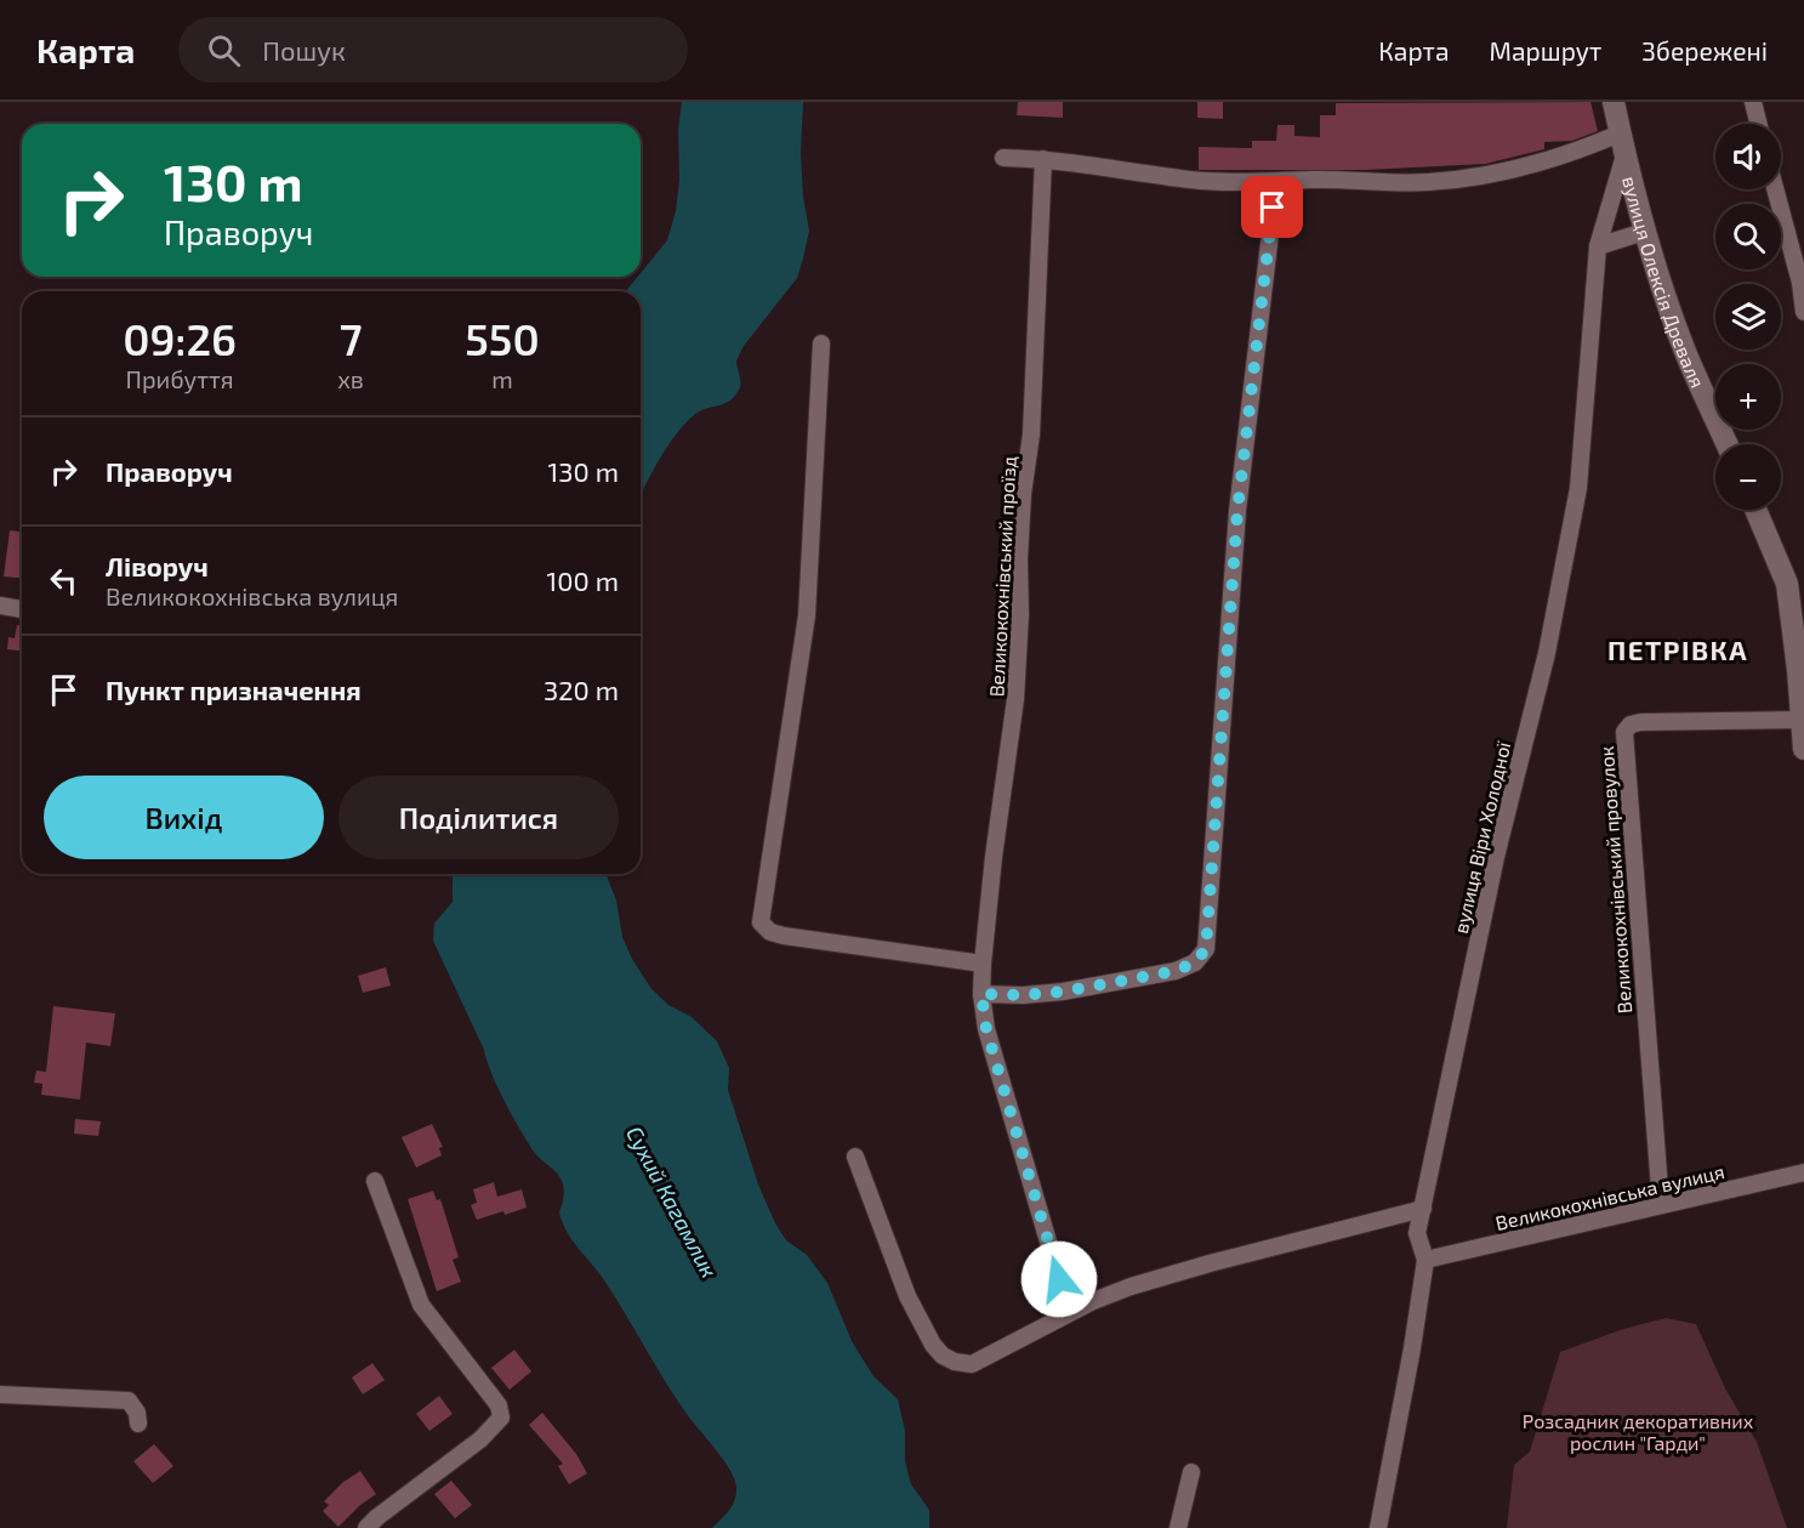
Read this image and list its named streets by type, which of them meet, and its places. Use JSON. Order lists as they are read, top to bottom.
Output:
{
  "streets": {
    "street": [
      "вулиця Олексія Древаля",
      "Великокохнівський проїзд",
      "вулиця Віри Холодної",
      "Великокохнівський провулок",
      "Великокохнівська вулиця"
    ]
  },
  "crossings": [
    ["вулиця Олексія Древаля", "вулиця Віри Холодної"],
    ["вулиця Віри Холодної", "Великокохнівська вулиця"],
    ["Великокохнівський провулок", "Великокохнівська вулиця"]
  ],
  "districts": ["ПЕТРІВКА"],
  "water": ["Сухий Кагамлик"],
  "parks": ["Розсадник декоративних рослин \"Гарди\""],
  "page": {
    "header": "Карта",
    "search": "Пошук",
    "nav": ["Карта", "Маршрут", "Збережені"],
    "map_buttons": ["+", "−"],
    "turn": ["130 m", "Праворуч"],
    "eta": [
      "09:26",
      "Прибуття",
      "7",
      "хв",
      "550",
      "m"
    ],
    "list": [
      {
        "name": "Праворуч",
        "value": "130 m"
      },
      {
        "name": "Ліворуч",
        "note": "Великокохнівська вулиця",
        "value": "100 m"
      },
      {
        "name": "Пункт призначення",
        "value": "320 m"
      }
    ],
    "buttons": ["Вихід", "Поділитися"]
  }
}
